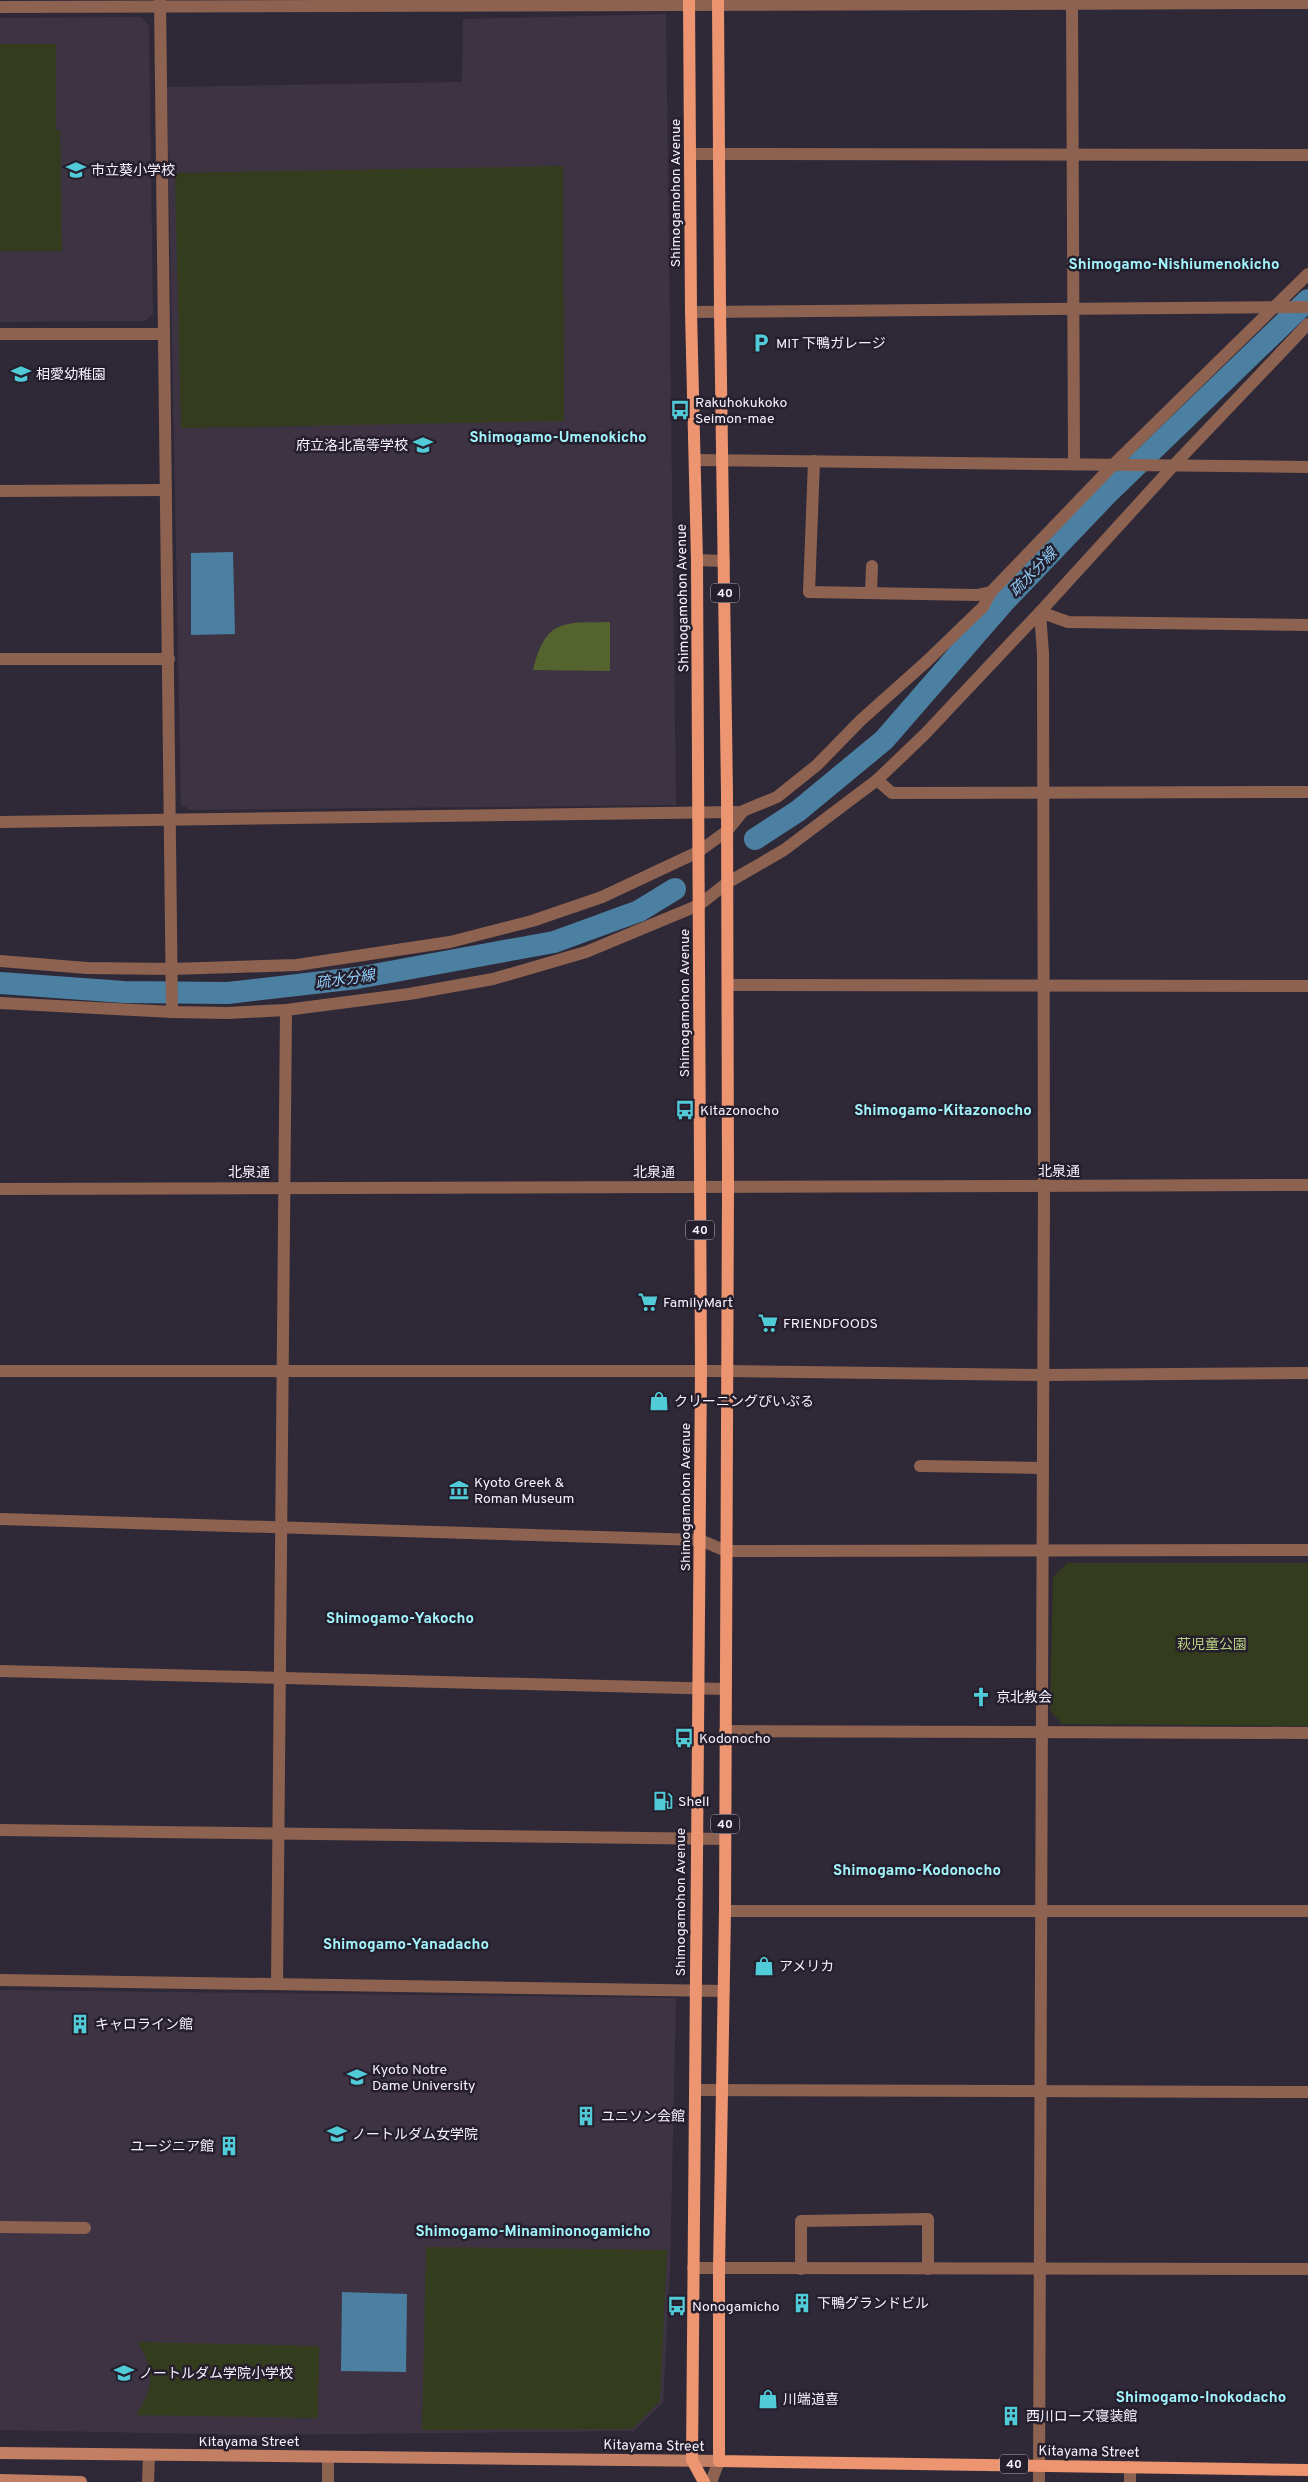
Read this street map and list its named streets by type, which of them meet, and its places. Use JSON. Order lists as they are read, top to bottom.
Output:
{
  "streets": {
    "main road": ["Shimogamohon Avenue", "40", "Kitayama Street"],
    "street": ["北泉通"]
  },
  "crossings": [
    ["Shimogamohon Avenue", "北泉通"],
    ["Shimogamohon Avenue", "Kitayama Street"],
    ["40", "北泉通"],
    ["40", "Kitayama Street"]
  ],
  "districts": [
    "Shimogamo-Nishiumenokicho",
    "Shimogamo-Umenokicho",
    "Shimogamo-Kitazonocho",
    "Shimogamo-Yakocho",
    "Shimogamo-Kodonocho",
    "Shimogamo-Yanadacho",
    "Shimogamo-Minaminonogamicho",
    "Shimogamo-Inokodacho"
  ],
  "water": ["疏水分線"],
  "parks": ["萩児童公園"],
  "places": {
    "school or university": [
      "市立葵小学校",
      "相愛幼稚園",
      "府立洛北高等学校",
      "Kyoto Notre Dame University",
      "ノートルダム女学院",
      "ノートルダム学院小学校"
    ],
    "parking": ["MIT 下鴨ガレージ"],
    "bus stop": [
      "Rakuhokukoko Seimon-mae",
      "Kitazonocho",
      "Kodonocho",
      "Nonogamicho"
    ],
    "supermarket": ["FamilyMart", "FRIENDFOODS"],
    "shop": ["クリーニングぴいぷる", "アメリカ", "川端道喜"],
    "museum": ["Kyoto Greek & Roman Museum"],
    "church": ["京北教会"],
    "fuel station": ["Shell"],
    "building": [
      "キャロライン館",
      "ユニソン会館",
      "ユージニア館",
      "下鴨グランドビル",
      "西川ローズ寝装館"
    ]
  }
}
